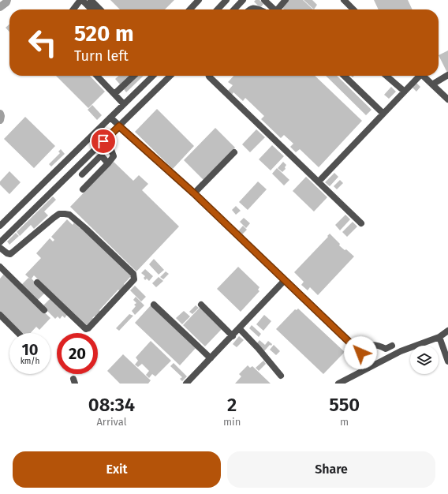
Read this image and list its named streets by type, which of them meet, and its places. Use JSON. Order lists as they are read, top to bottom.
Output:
{
  "page": {
    "turn": ["520 m", "Turn left"],
    "speed": "10 km/h",
    "limit": "20",
    "eta": [
      "08:34",
      "Arrival",
      "2",
      "min",
      "550",
      "m"
    ],
    "buttons": ["Exit", "Share"]
  }
}
